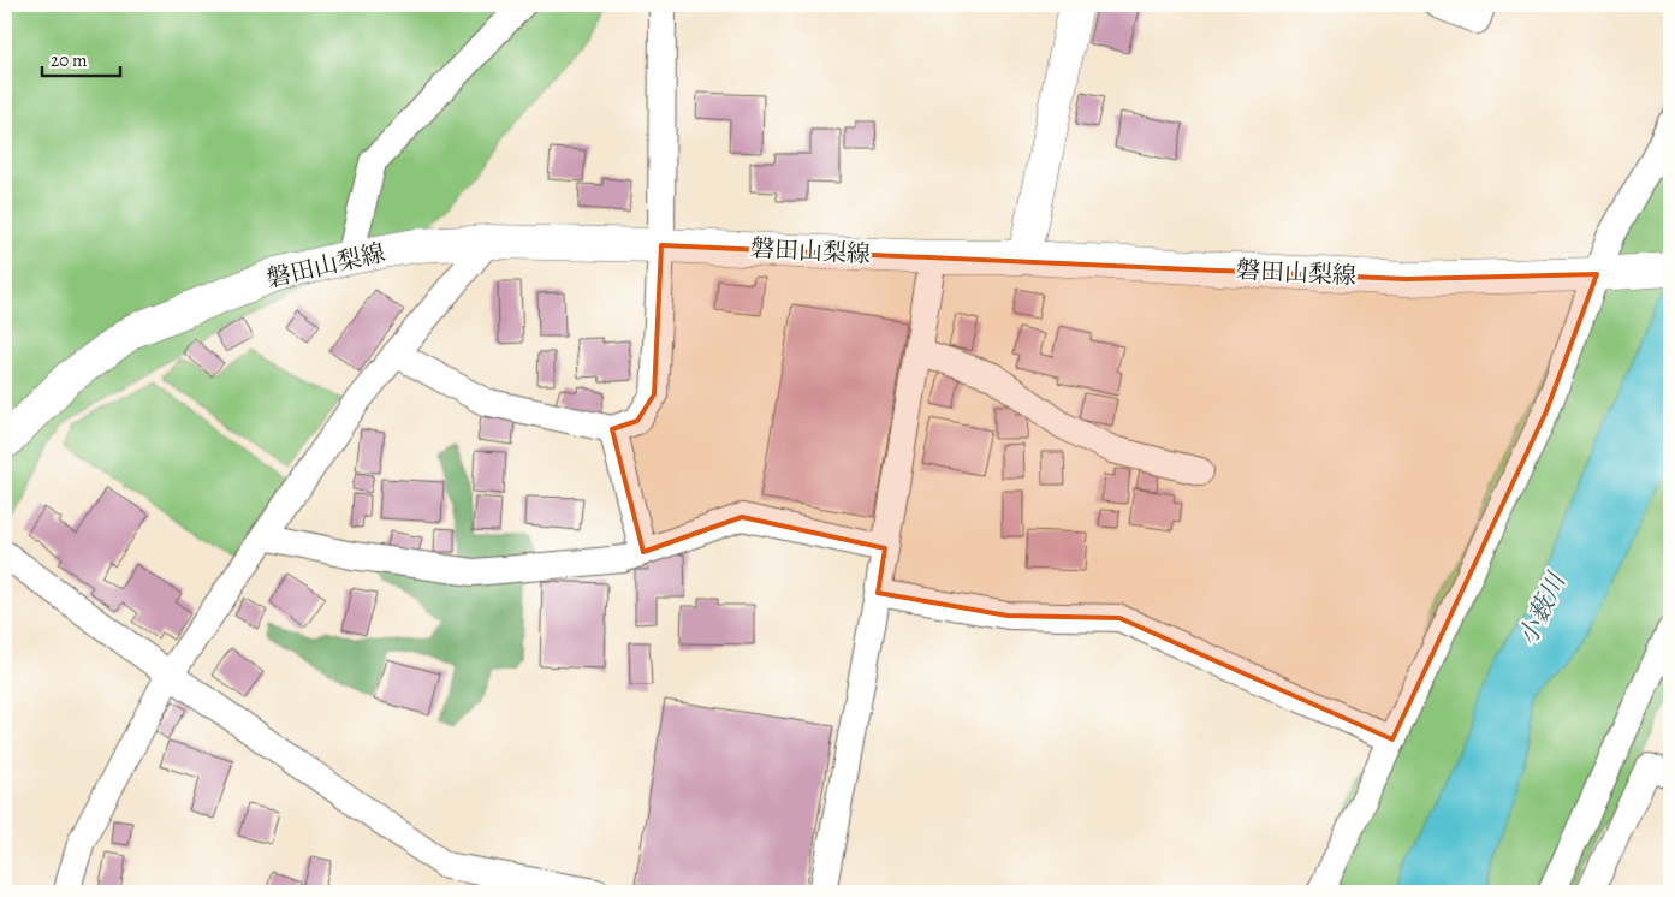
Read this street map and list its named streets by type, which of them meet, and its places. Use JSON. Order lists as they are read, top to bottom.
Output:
{
  "streets": {
    "main road": ["磐田山梨線"]
  },
  "water": ["小薮川"],
  "scale_bar": "20 m"
}
